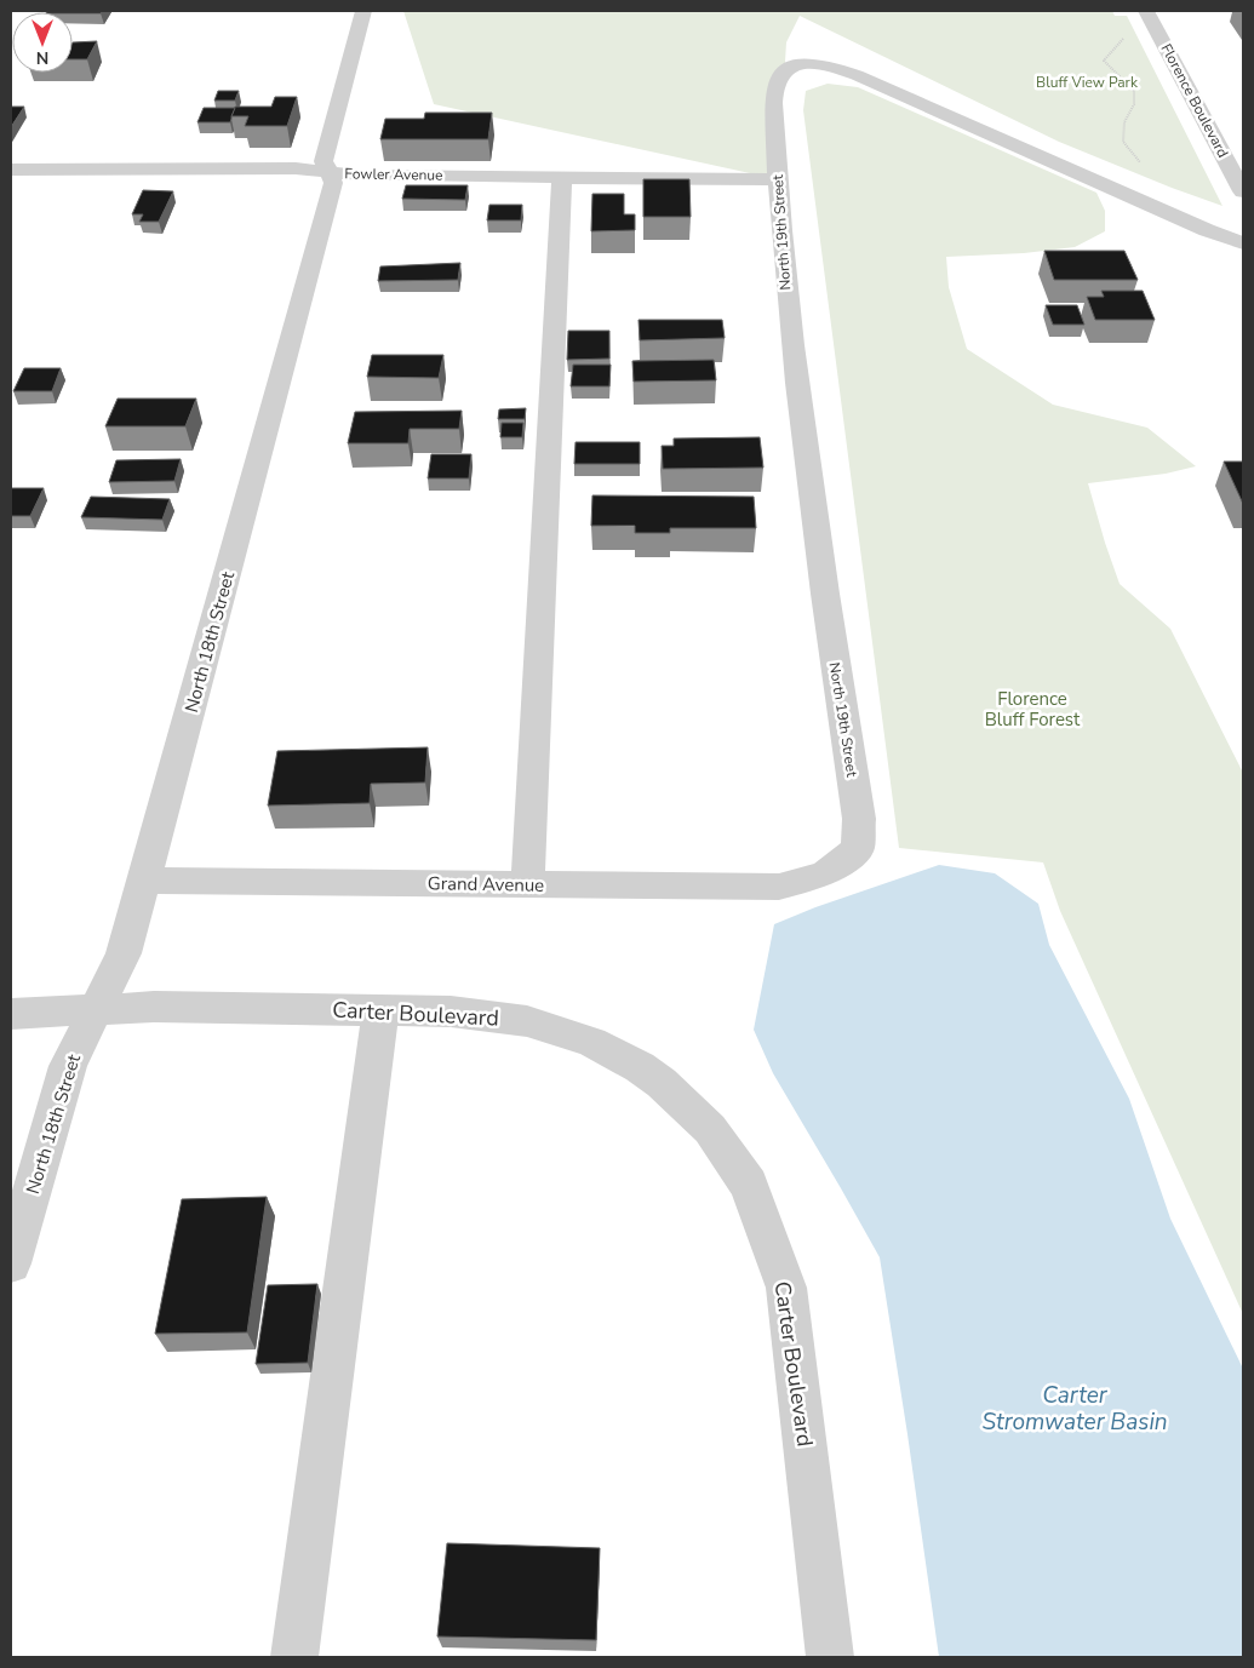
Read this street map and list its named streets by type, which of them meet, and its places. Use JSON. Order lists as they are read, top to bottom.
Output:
{
  "streets": {
    "street": [
      "Florence Boulevard",
      "Fowler Avenue",
      "North 19th Street",
      "North 18th Street",
      "Grand Avenue",
      "Carter Boulevard"
    ]
  },
  "crossings": [
    ["Fowler Avenue", "North 19th Street"],
    ["Fowler Avenue", "North 18th Street"],
    ["North 19th Street", "Grand Avenue"],
    ["North 18th Street", "Grand Avenue"],
    ["North 18th Street", "Carter Boulevard"]
  ],
  "water": ["Carter Stromwater Basin"],
  "parks": ["Bluff View Park", "Florence Bluff Forest"],
  "north": "bottom"
}
